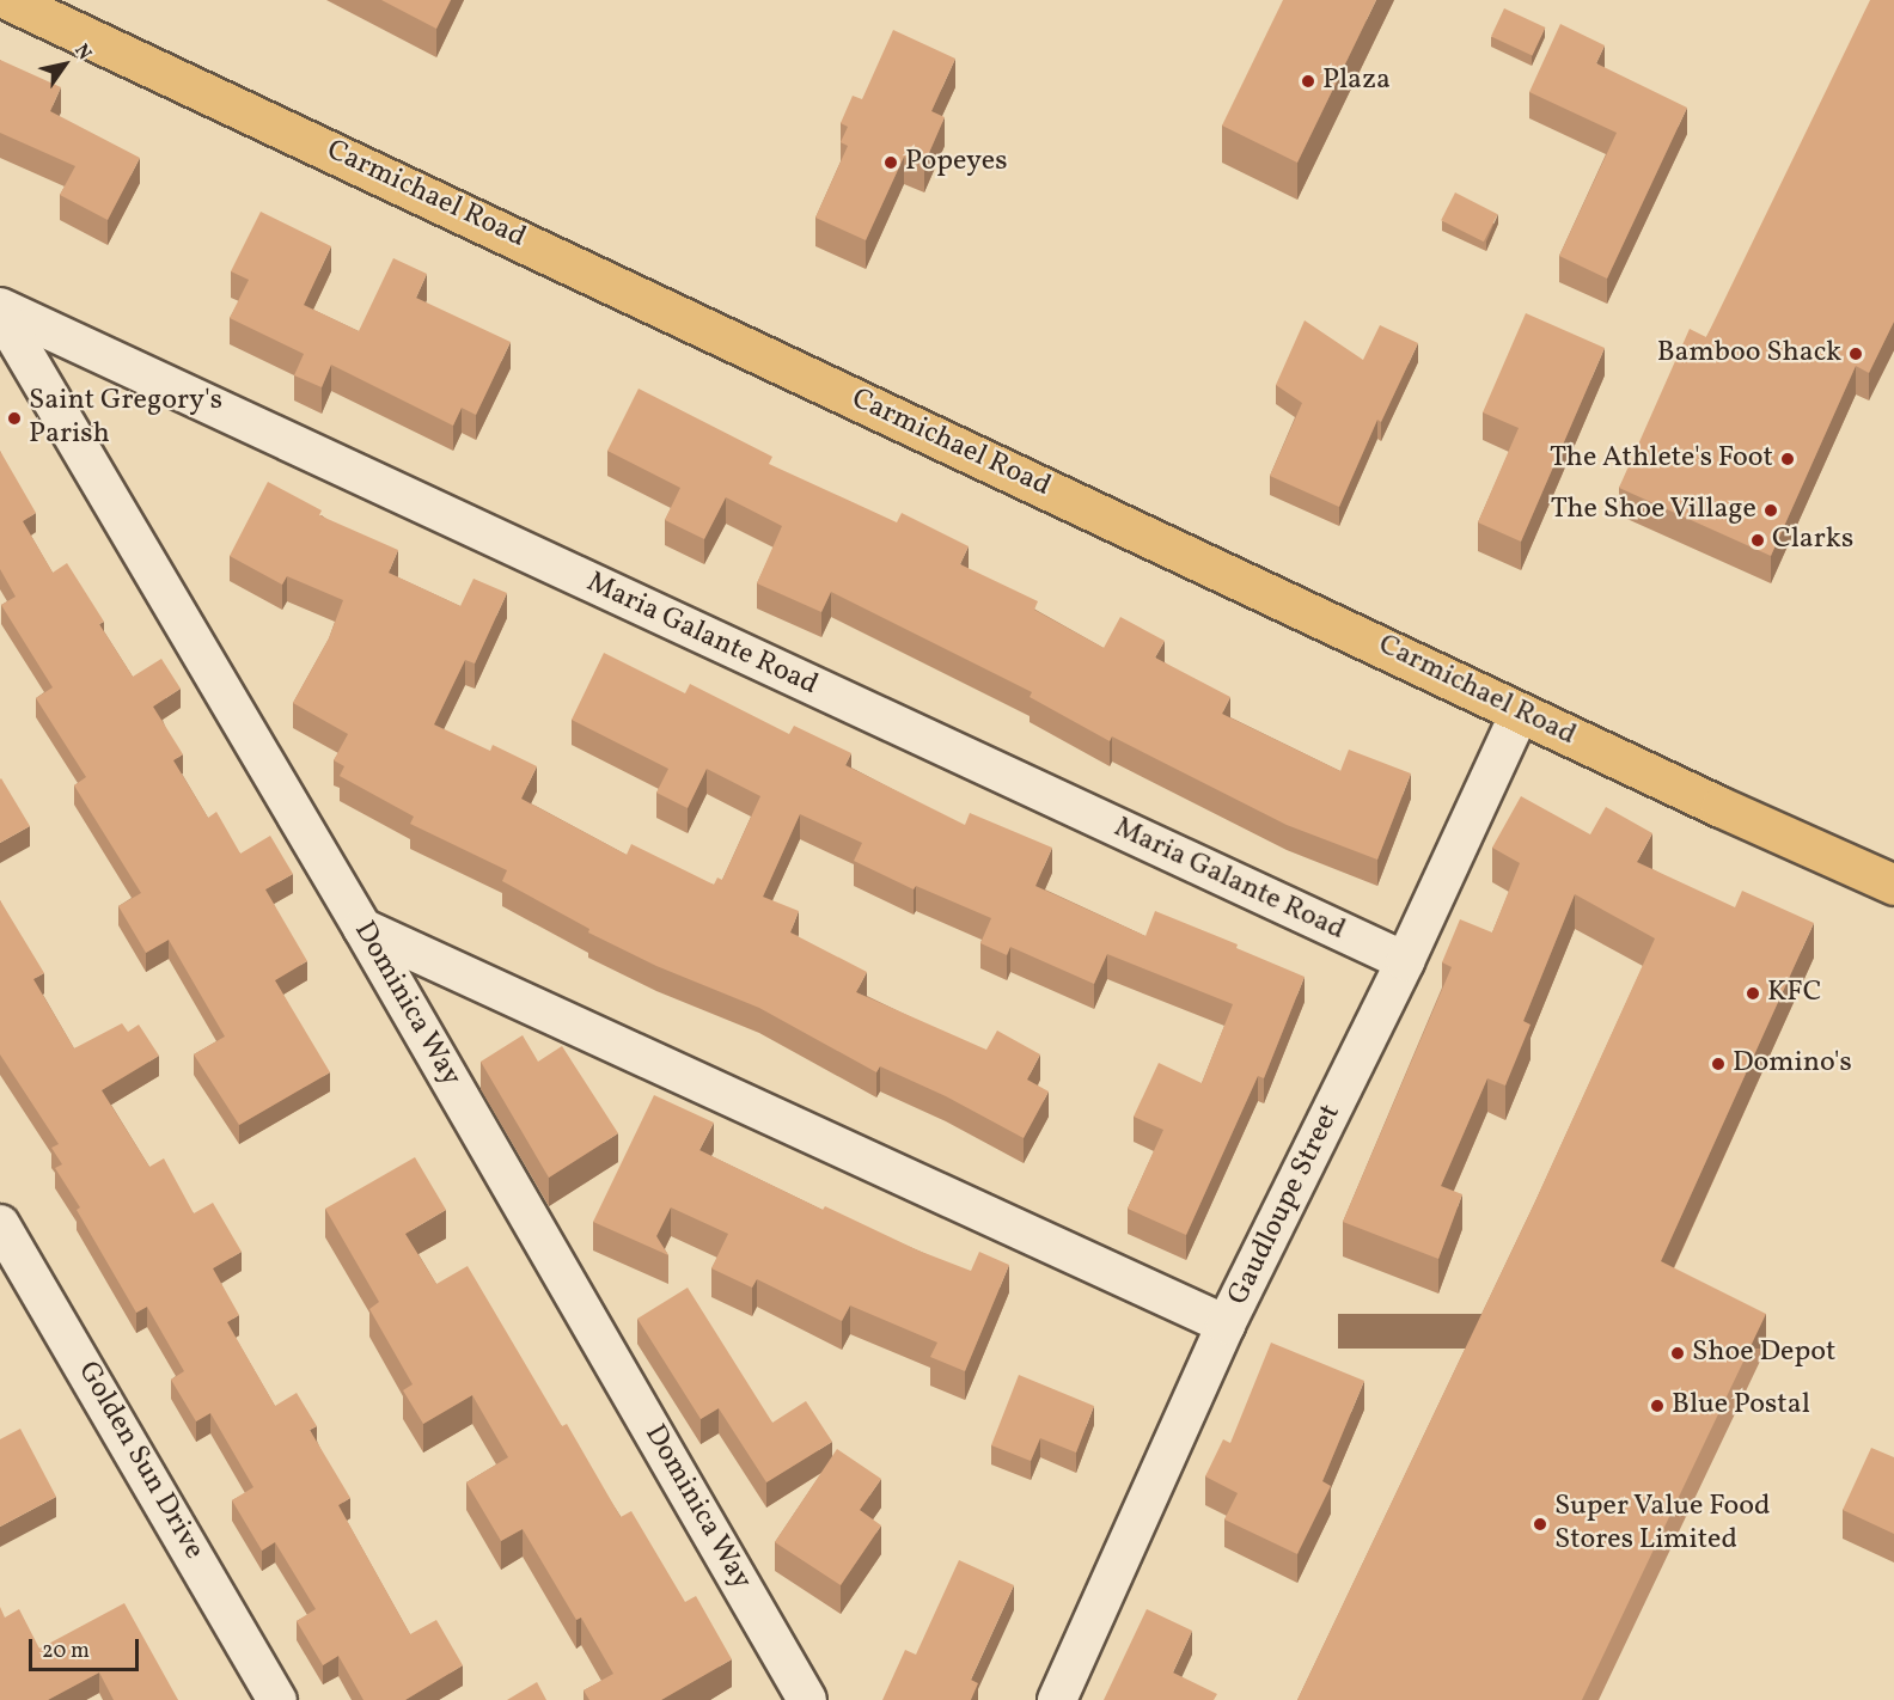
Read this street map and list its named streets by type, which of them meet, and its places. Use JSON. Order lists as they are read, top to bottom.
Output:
{
  "streets": {
    "main road": ["Carmichael Road"],
    "street": [
      "Maria Galante Road",
      "Dominica Way",
      "Gaudloupe Street",
      "Golden Sun Drive"
    ]
  },
  "crossings": [
    ["Carmichael Road", "Gaudloupe Street"],
    ["Maria Galante Road", "Dominica Way"],
    ["Maria Galante Road", "Gaudloupe Street"]
  ],
  "places": [
    "Plaza",
    "Popeyes",
    "Bamboo Shack",
    "Saint Gregory's Parish",
    "The Athlete's Foot",
    "The Shoe Village",
    "Clarks",
    "KFC",
    "Domino's",
    "Shoe Depot",
    "Blue Postal",
    "Super Value Food Stores Limited"
  ],
  "scale_bar": "20 m",
  "north": "top right"
}
